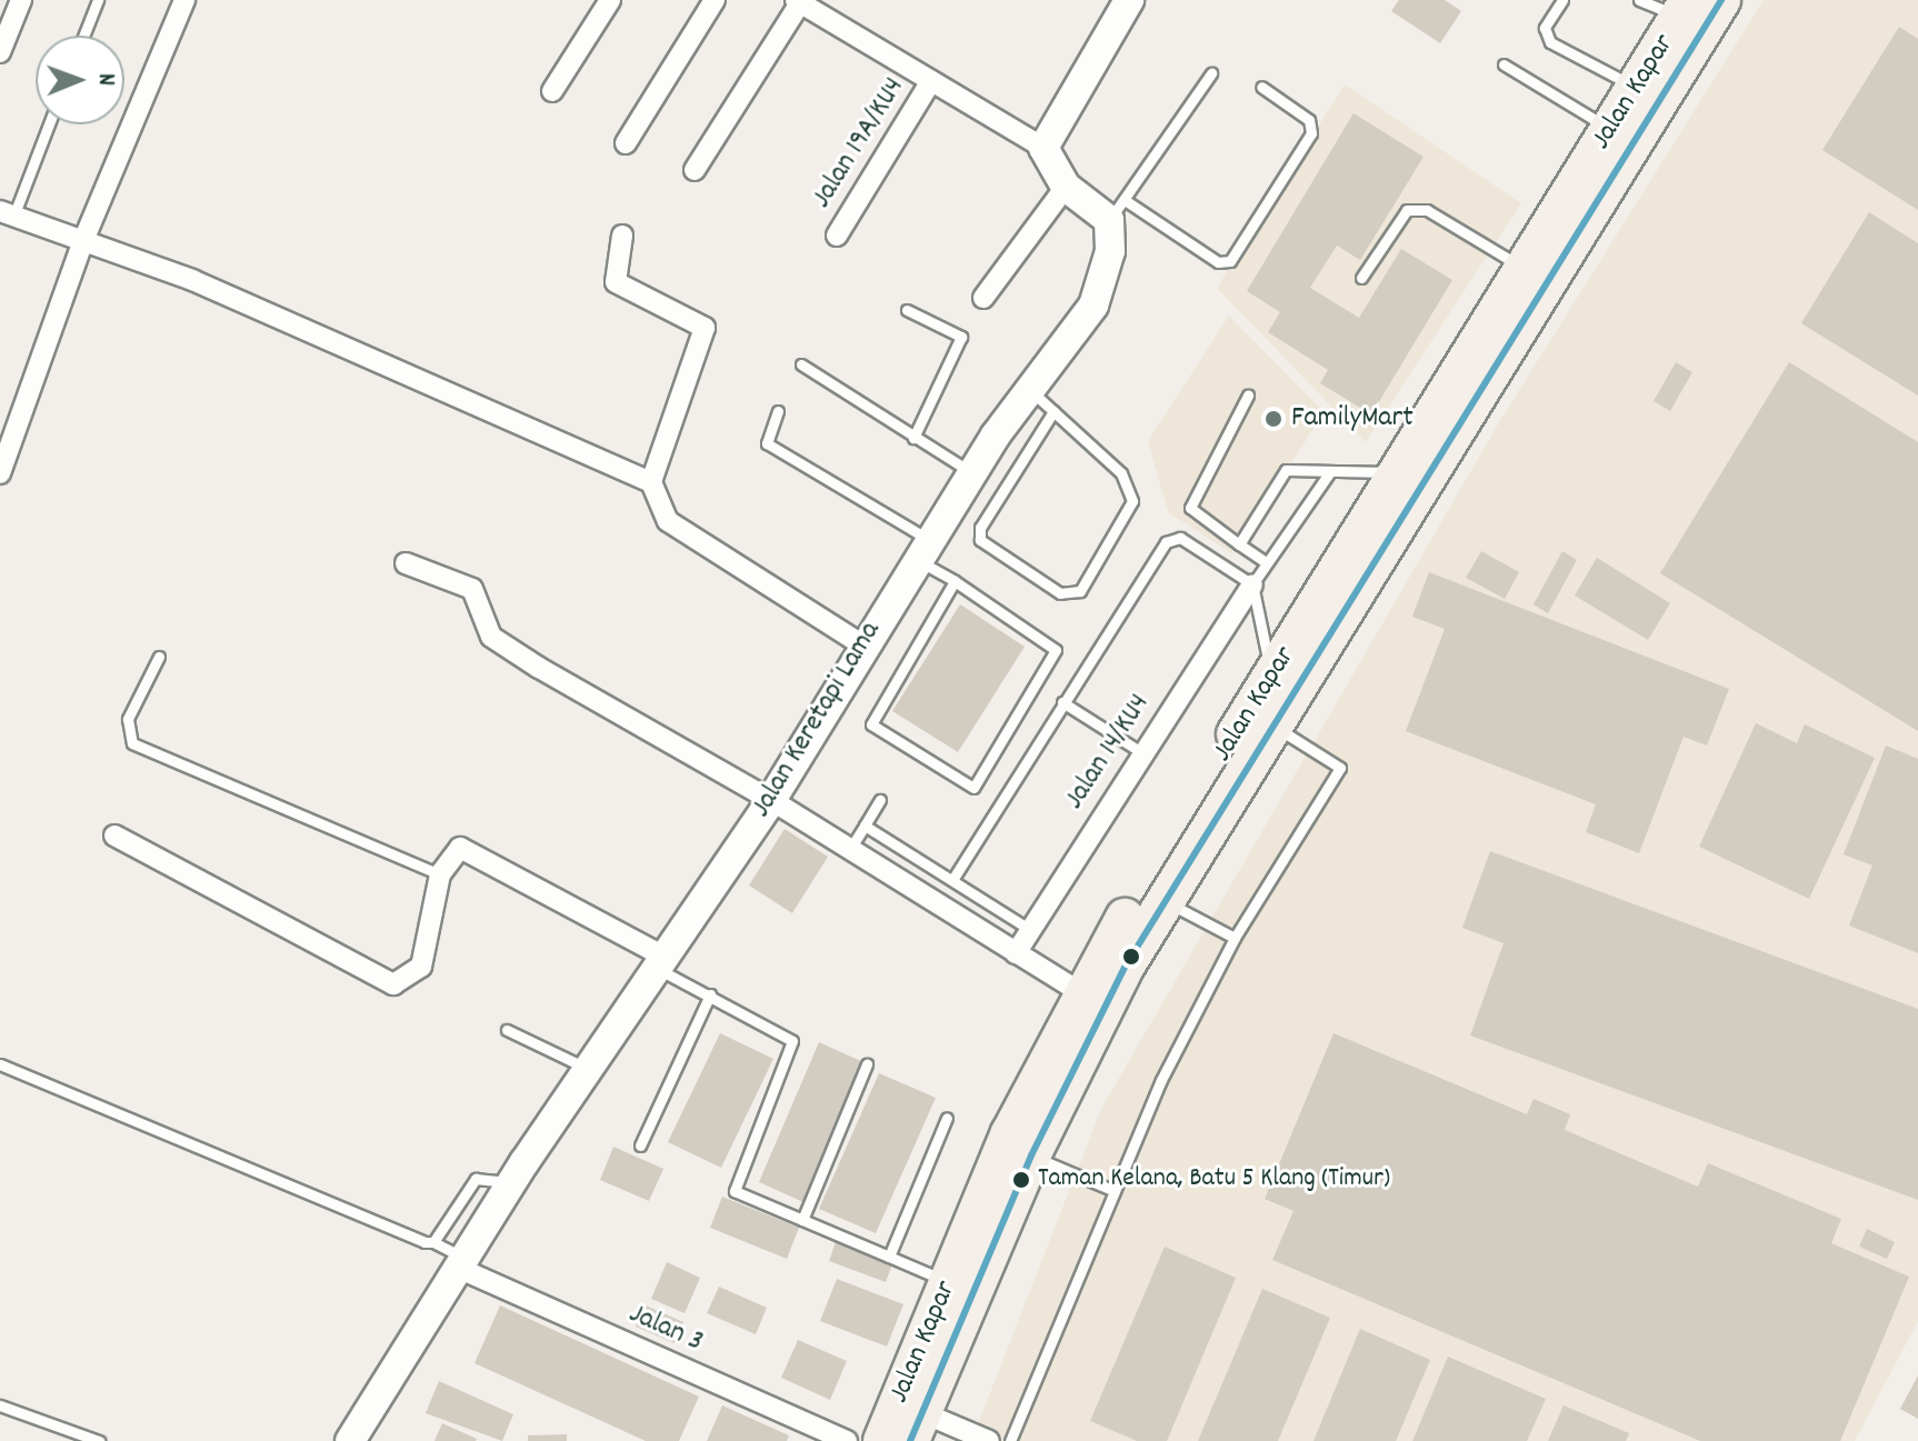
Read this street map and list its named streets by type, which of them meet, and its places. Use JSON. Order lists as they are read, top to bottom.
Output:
{
  "streets": {
    "highway": ["Jalan Kapar"],
    "street": [
      "Jalan 19A/KU4",
      "Jalan Keretapi Lama",
      "Jalan 14/KU4",
      "Jalan 3"
    ]
  },
  "crossings": [
    ["Jalan Keretapi Lama", "Jalan 3"]
  ],
  "places": ["FamilyMart", "Taman Kelana, Batu 5 Klang (Timur)"],
  "north": "right"
}
